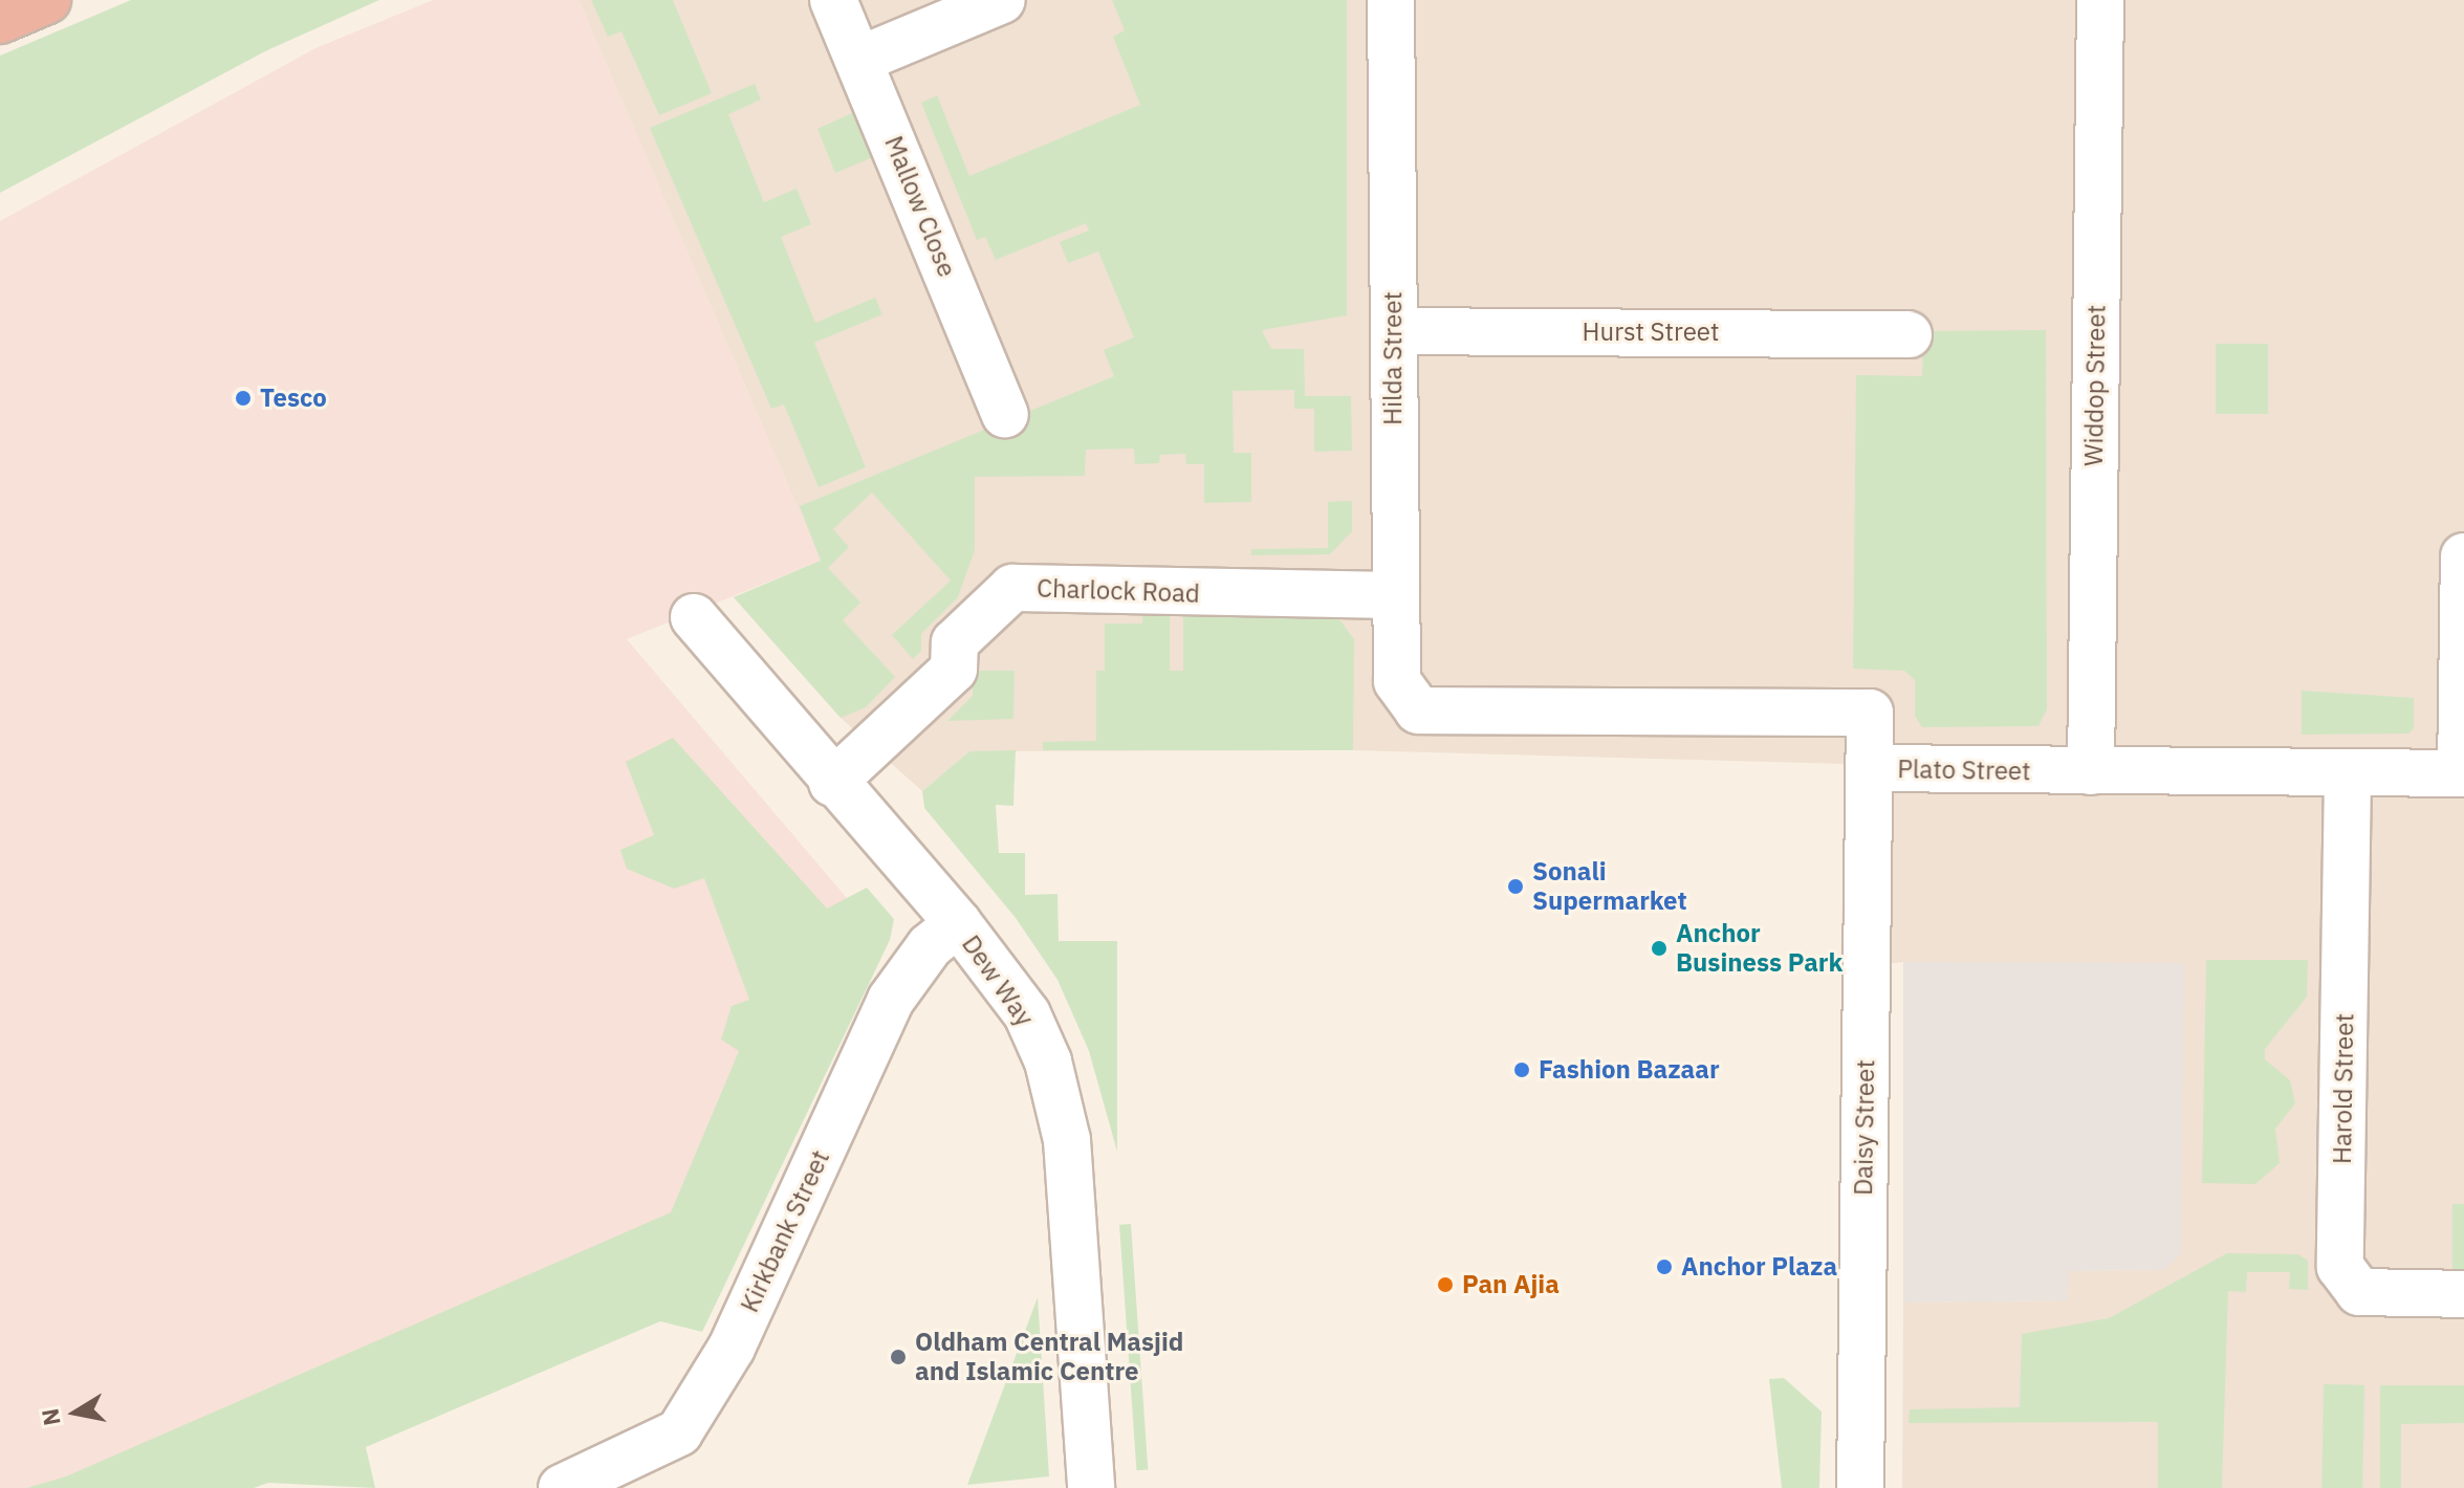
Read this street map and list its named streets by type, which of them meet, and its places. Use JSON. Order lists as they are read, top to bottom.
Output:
{
  "streets": {
    "street": [
      "Mallow Close",
      "Hurst Street",
      "Hilda Street",
      "Widdop Street",
      "Charlock Road",
      "Plato Street",
      "Dew Way",
      "Harold Street",
      "Daisy Street",
      "Kirkbank Street"
    ]
  },
  "crossings": [
    ["Hurst Street", "Hilda Street"],
    ["Hilda Street", "Charlock Road"],
    ["Hilda Street", "Plato Street"],
    ["Widdop Street", "Plato Street"],
    ["Charlock Road", "Dew Way"],
    ["Plato Street", "Harold Street"],
    ["Plato Street", "Daisy Street"],
    ["Dew Way", "Kirkbank Street"]
  ],
  "places": [
    "Tesco",
    "Sonali Supermarket",
    "Anchor Business Park",
    "Fashion Bazaar",
    "Anchor Plaza",
    "Pan Ajia",
    "Oldham Central Masjid and Islamic Centre"
  ],
  "north": "left"
}
